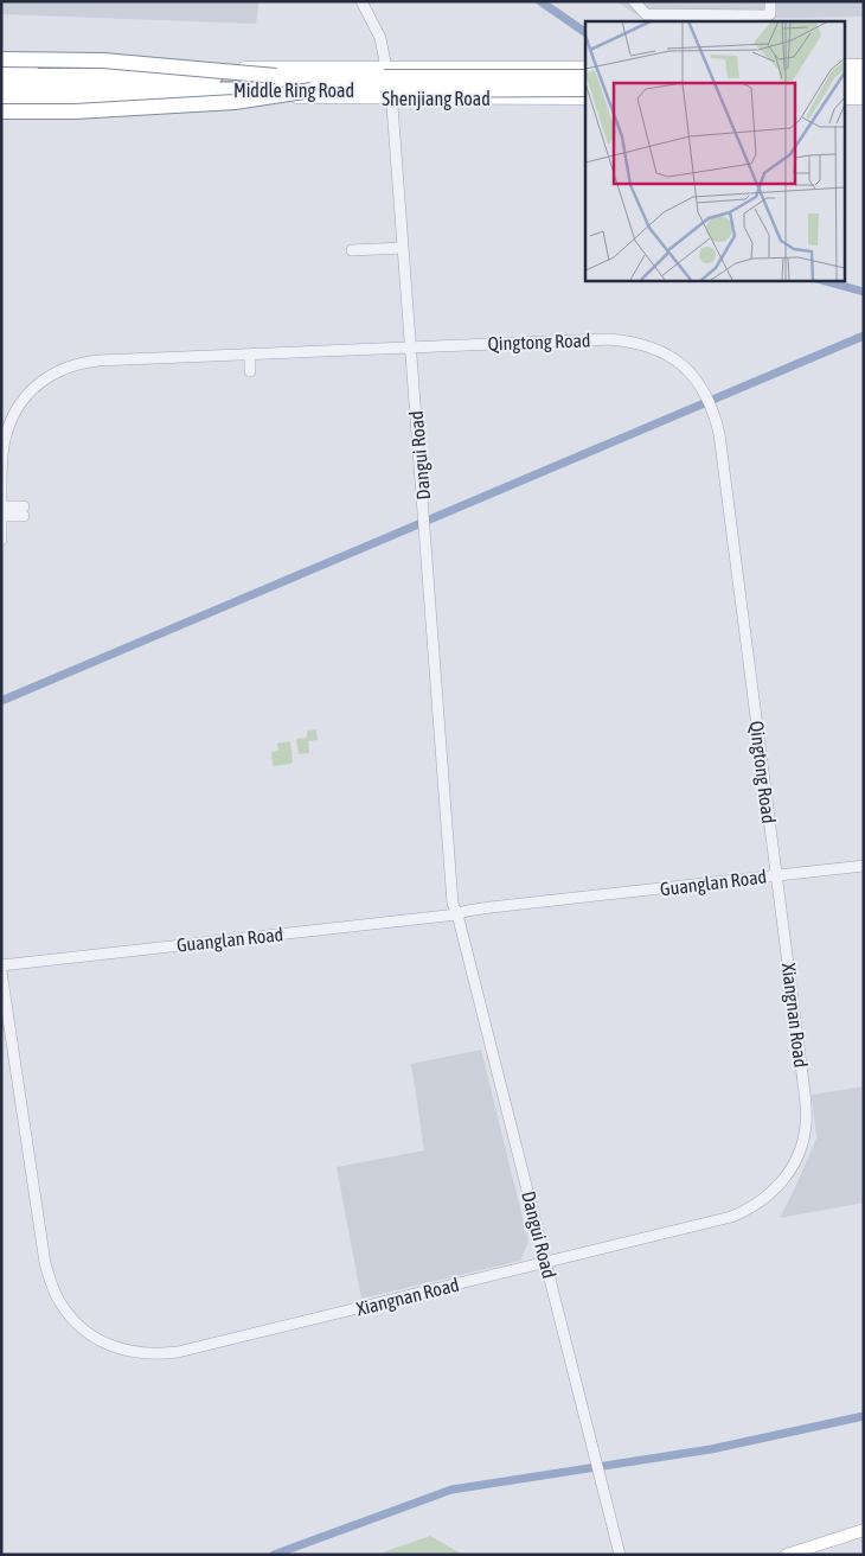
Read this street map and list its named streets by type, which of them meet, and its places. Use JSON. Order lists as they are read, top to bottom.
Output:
{
  "streets": {
    "highway": ["Middle Ring Road"],
    "main road": ["Shenjiang Road"],
    "street": [
      "Qingtong Road",
      "Dangui Road",
      "Guanglan Road",
      "Xiangnan Road"
    ]
  },
  "crossings": [
    ["Middle Ring Road", "Shenjiang Road"],
    ["Middle Ring Road", "Dangui Road"],
    ["Shenjiang Road", "Dangui Road"],
    ["Qingtong Road", "Dangui Road"],
    ["Qingtong Road", "Guanglan Road"],
    ["Qingtong Road", "Xiangnan Road"],
    ["Dangui Road", "Guanglan Road"],
    ["Dangui Road", "Xiangnan Road"],
    ["Guanglan Road", "Xiangnan Road"]
  ]
}
